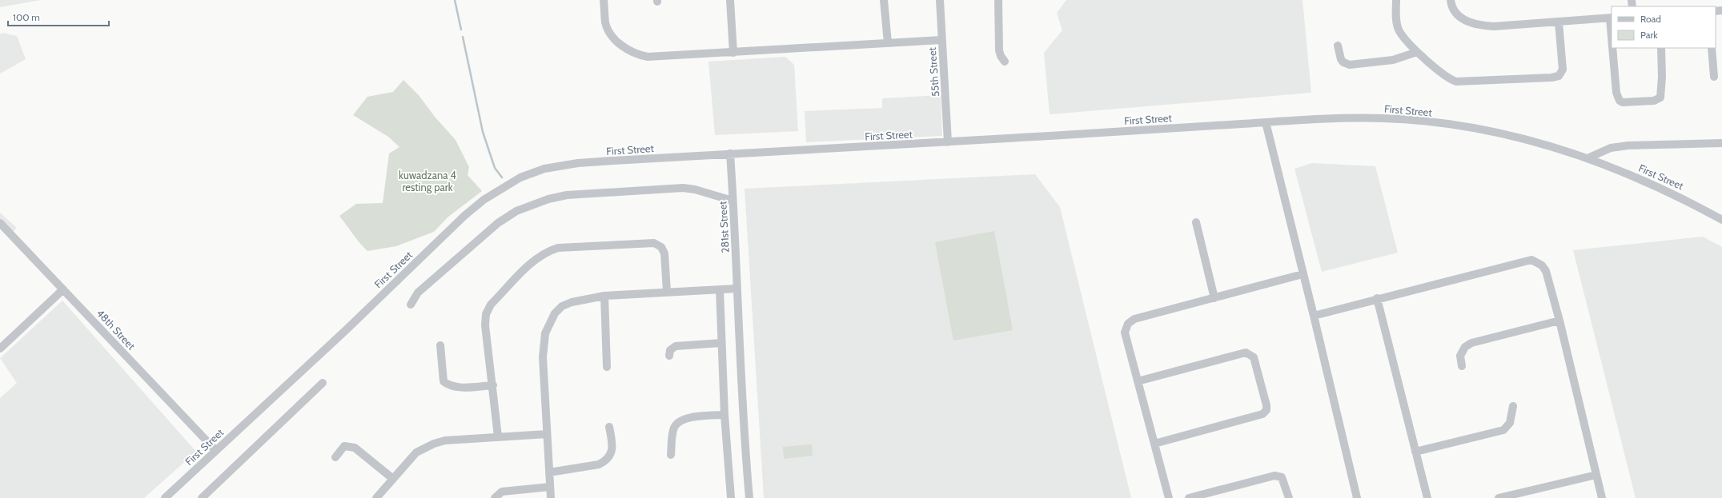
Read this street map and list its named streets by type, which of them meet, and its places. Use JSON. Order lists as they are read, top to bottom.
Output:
{
  "streets": {
    "street": [
      "55th Street",
      "First Street",
      "281st Street",
      "48th Street"
    ]
  },
  "crossings": [
    ["55th Street", "First Street"],
    ["First Street", "281st Street"],
    ["First Street", "48th Street"]
  ],
  "parks": ["kuwadzana 4 resting park"],
  "legend": ["Road", "Park"],
  "scale_bar": "100 m"
}
